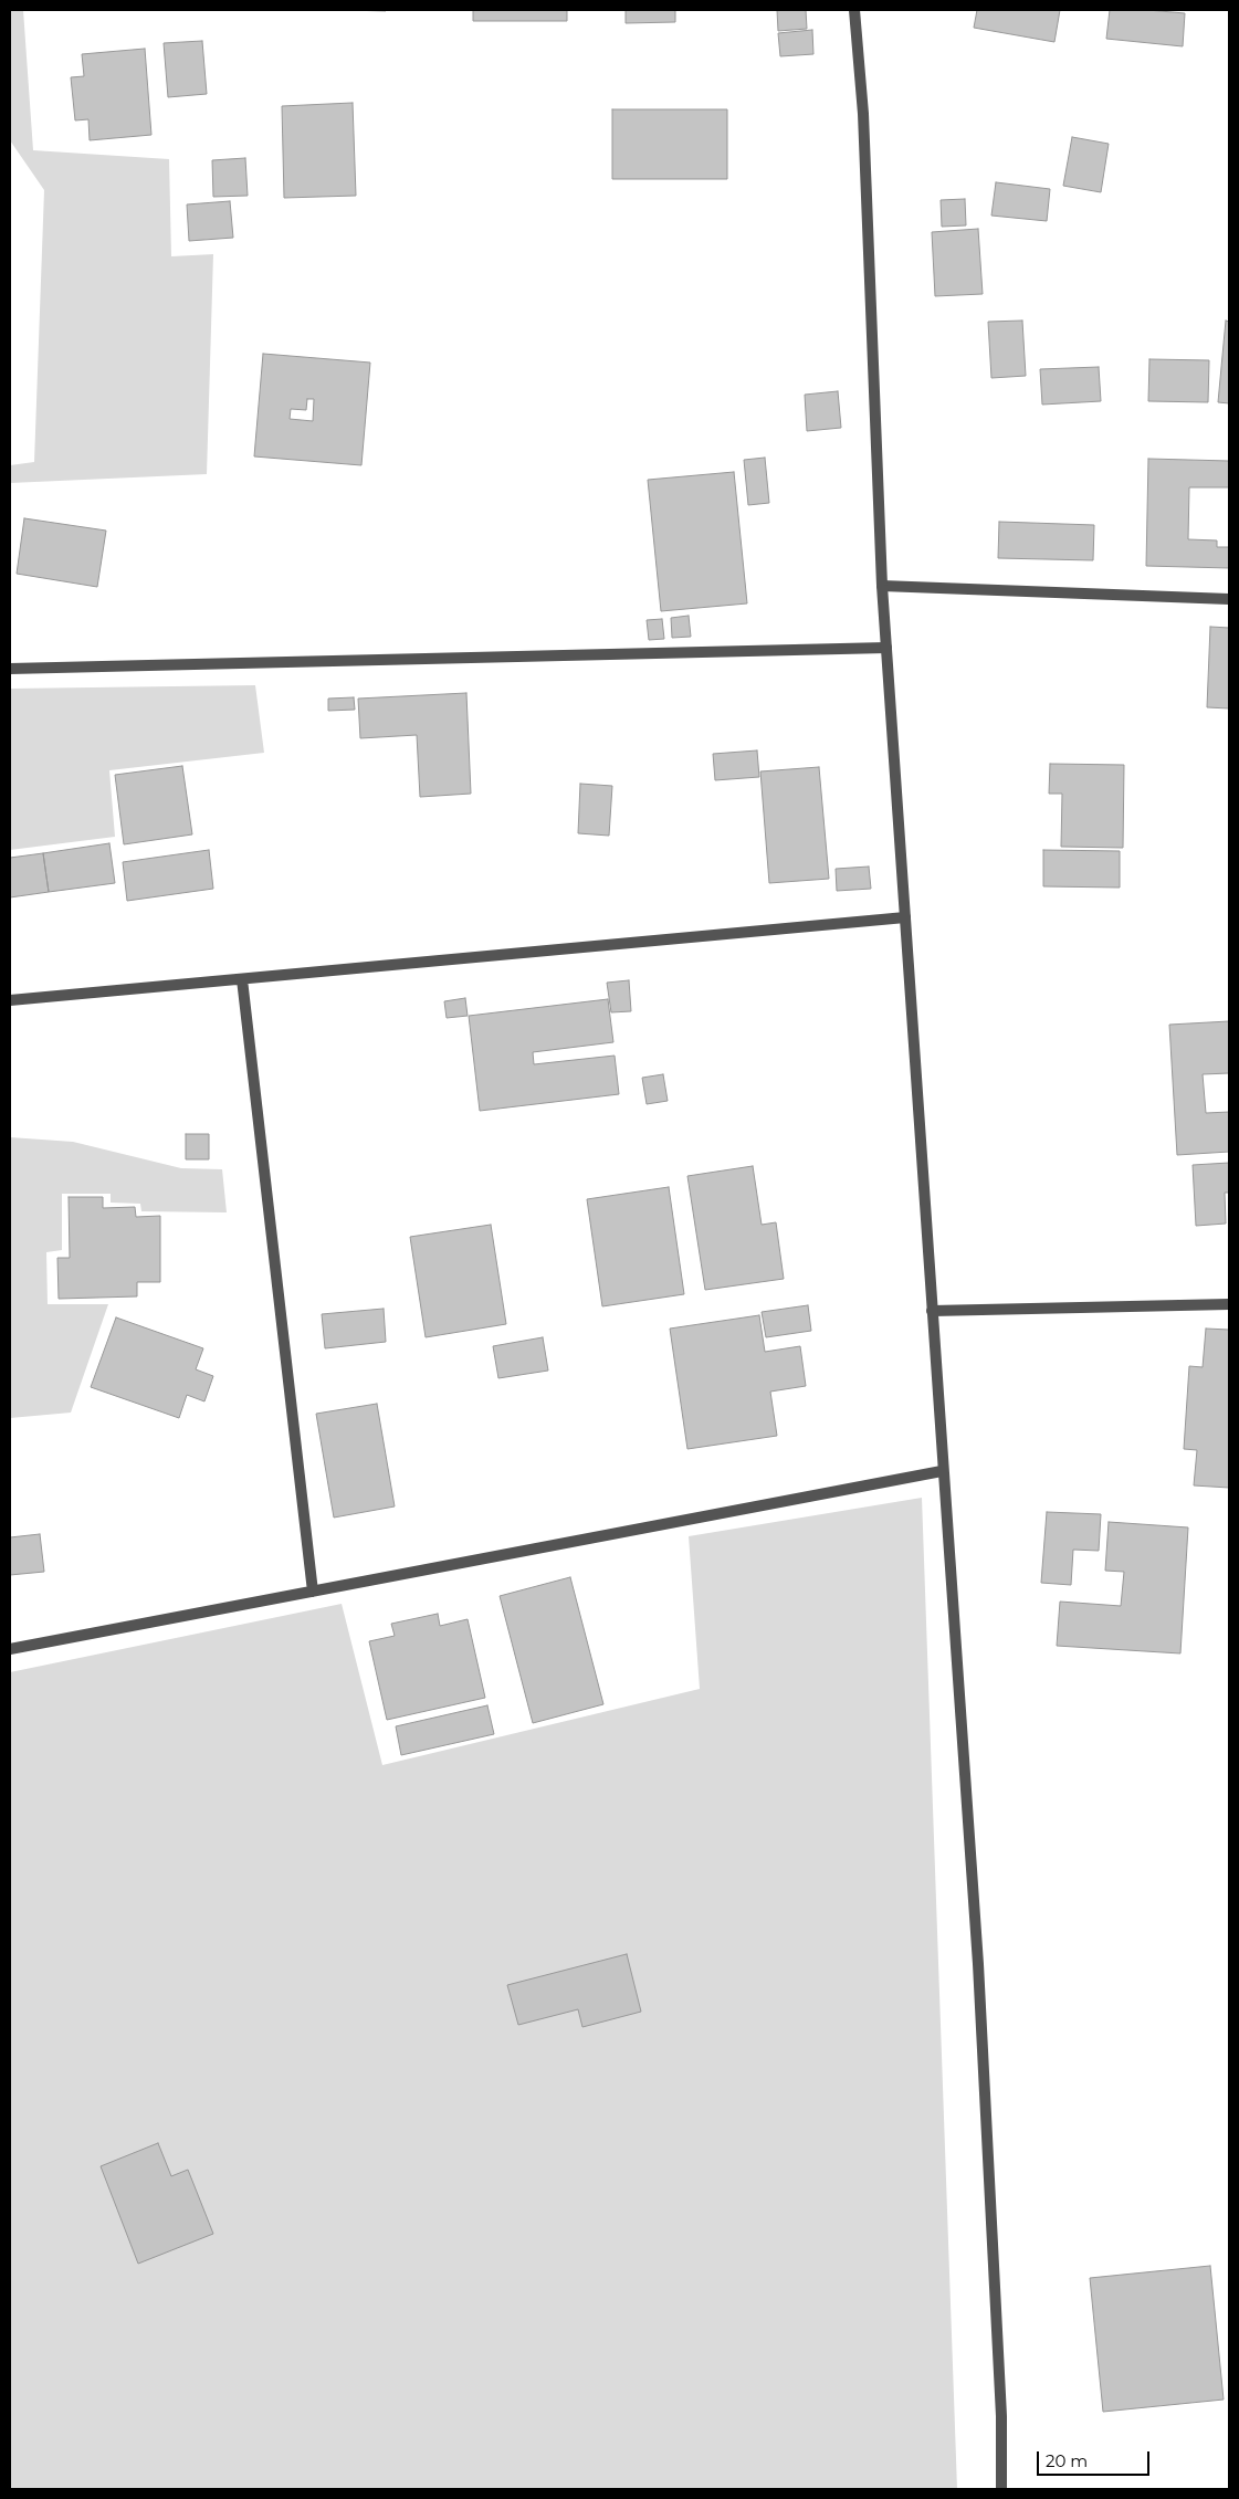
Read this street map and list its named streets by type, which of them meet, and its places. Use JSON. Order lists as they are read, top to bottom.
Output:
{
  "scale_bar": "20 m"
}
